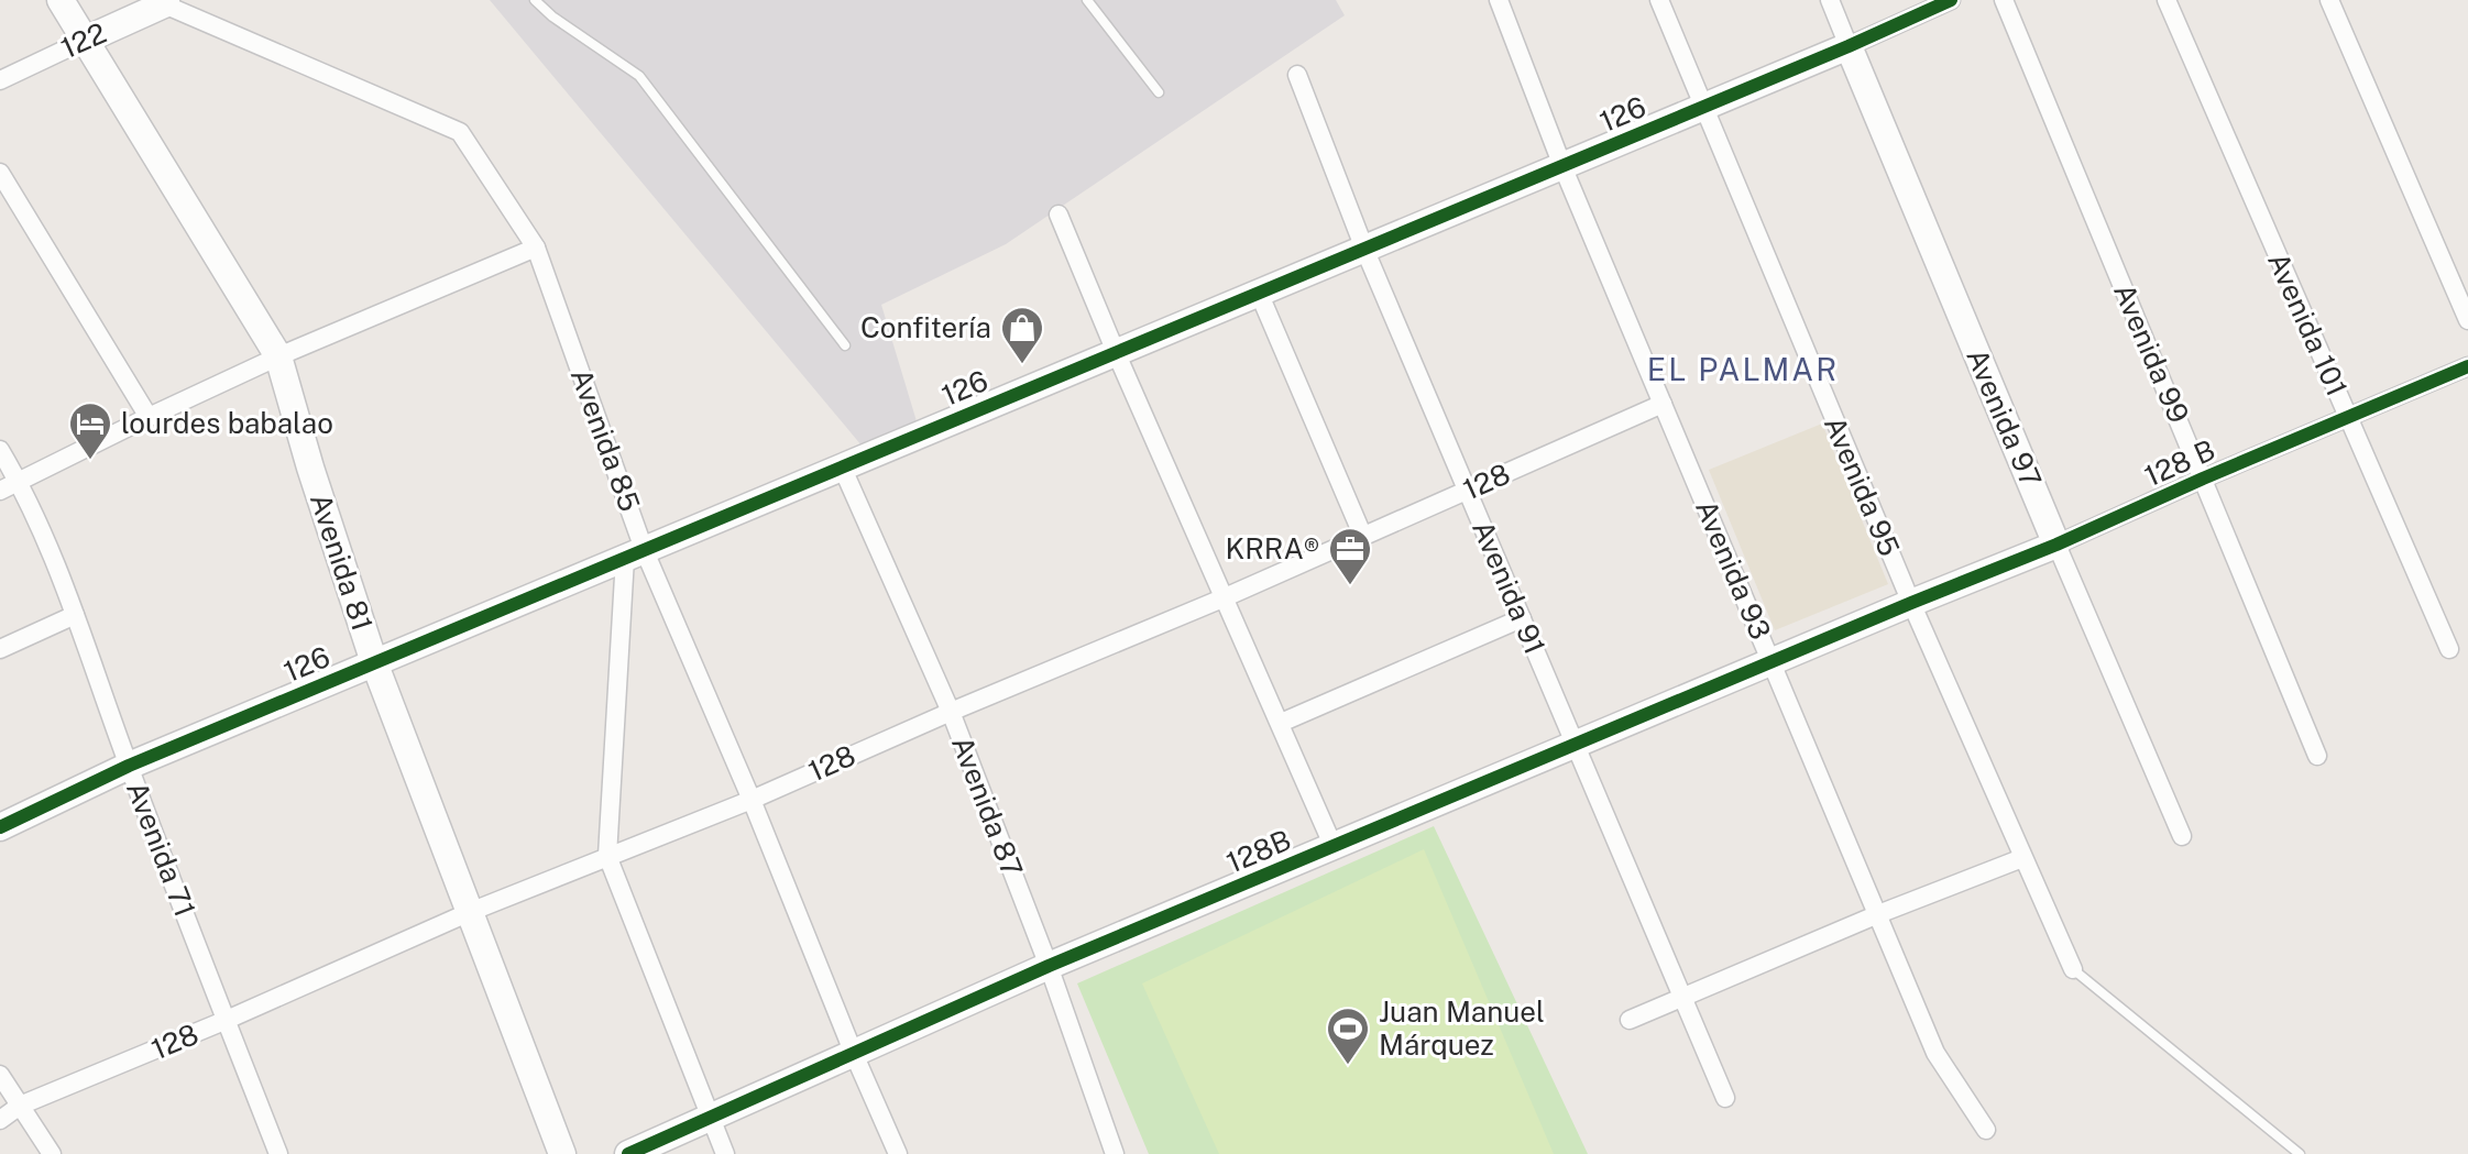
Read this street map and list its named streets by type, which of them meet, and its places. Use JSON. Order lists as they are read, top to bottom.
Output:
{
  "streets": {
    "street": [
      "122",
      "126",
      "Avenida 101",
      "Avenida 99",
      "Avenida 97",
      "Avenida 85",
      "128 B",
      "128",
      "Avenida 95",
      "Avenida 81",
      "Avenida 93",
      "Avenida 91",
      "Avenida 87",
      "Avenida 71",
      "128B"
    ]
  },
  "crossings": [
    ["122", "Avenida 85"],
    ["122", "Avenida 81"],
    ["126", "Avenida 97"],
    ["126", "Avenida 85"],
    ["126", "Avenida 95"],
    ["126", "Avenida 81"],
    ["126", "Avenida 93"],
    ["126", "Avenida 91"],
    ["126", "Avenida 87"],
    ["126", "Avenida 71"],
    ["Avenida 101", "128 B"],
    ["Avenida 99", "128 B"],
    ["Avenida 97", "128 B"],
    ["Avenida 85", "128"],
    ["Avenida 85", "128B"],
    ["128 B", "Avenida 95"],
    ["128 B", "128B"],
    ["128", "Avenida 81"],
    ["128", "Avenida 93"],
    ["128", "Avenida 91"],
    ["128", "Avenida 87"],
    ["128", "Avenida 71"],
    ["Avenida 95", "128B"],
    ["Avenida 93", "128B"],
    ["Avenida 91", "128B"],
    ["Avenida 87", "128B"]
  ],
  "districts": ["EL PALMAR"],
  "places": {
    "shop": ["Confitería"],
    "hotel": ["lourdes babalao"],
    "office": ["KRRA®"],
    "sports": ["Juan Manuel Márquez"]
  }
}
